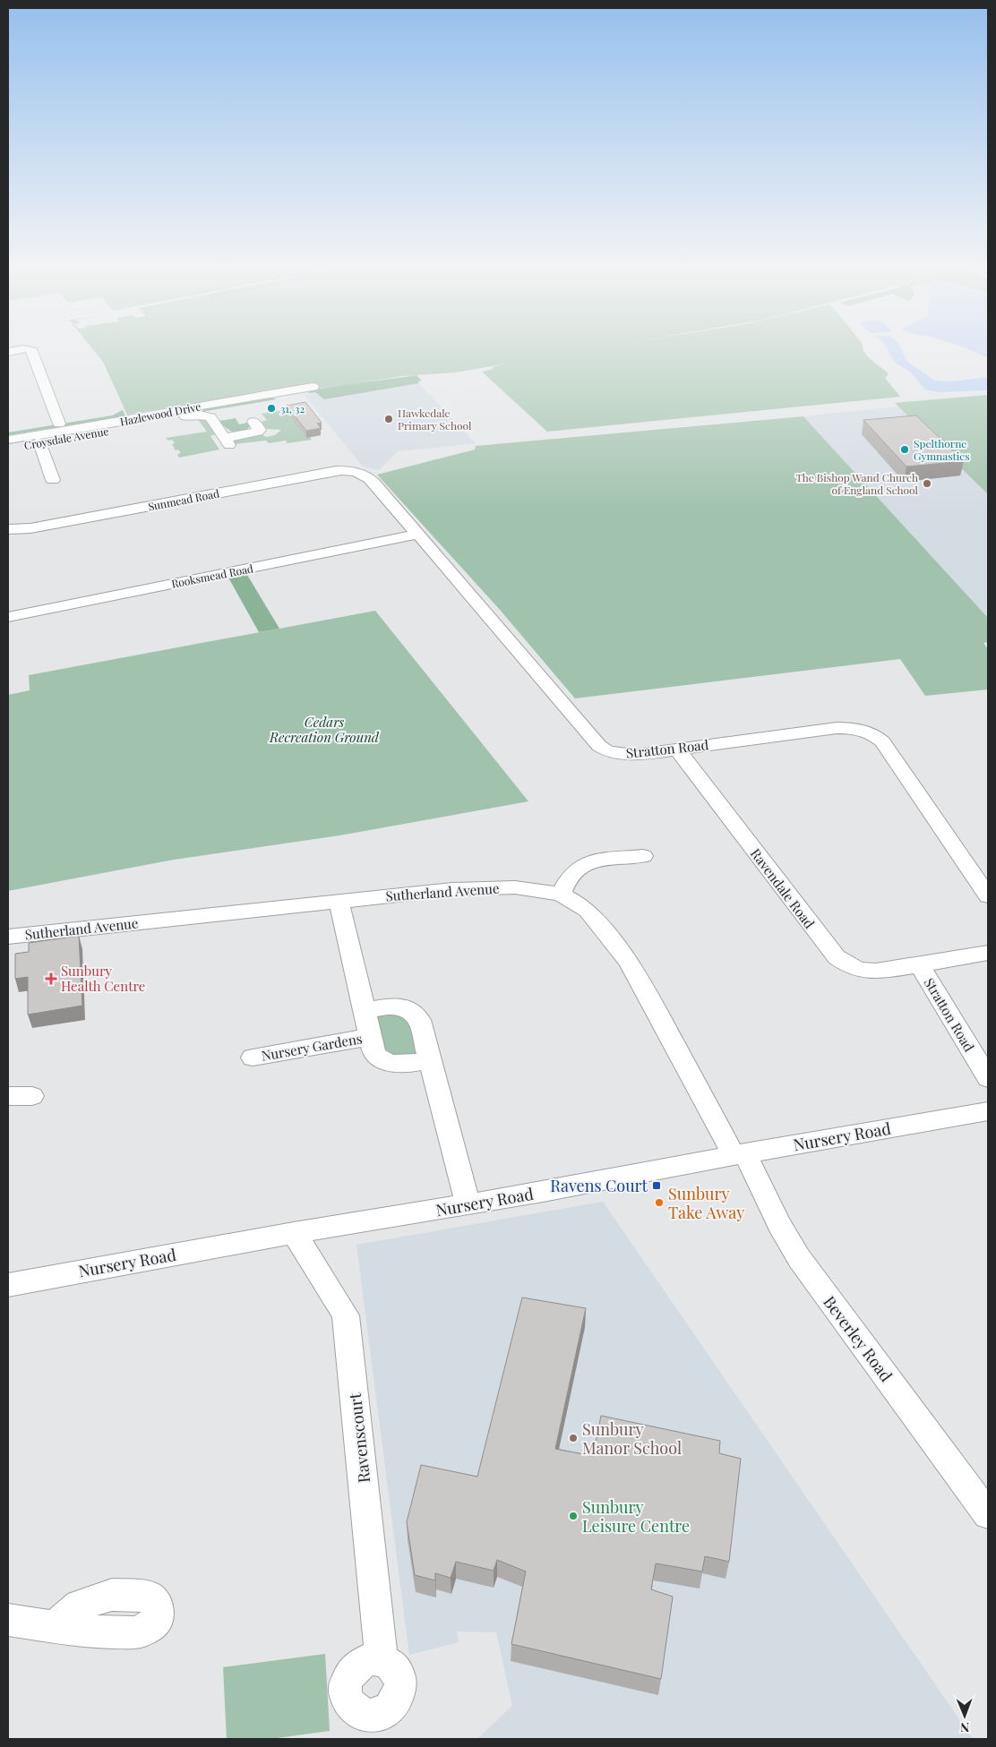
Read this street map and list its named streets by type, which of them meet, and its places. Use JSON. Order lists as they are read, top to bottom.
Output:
{
  "streets": {
    "street": [
      "Hazlewood Drive",
      "Croysdale Avenue",
      "Sunmead Road",
      "Rooksmead Road",
      "Stratton Road",
      "Ravendale Road",
      "Sutherland Avenue",
      "Nursery Gardens",
      "Nursery Road",
      "Beverley Road",
      "Ravenscourt"
    ]
  },
  "crossings": [
    ["Sunmead Road", "Stratton Road"],
    ["Rooksmead Road", "Stratton Road"],
    ["Stratton Road", "Ravendale Road"],
    ["Sutherland Avenue", "Nursery Gardens"],
    ["Sutherland Avenue", "Nursery Road"],
    ["Sutherland Avenue", "Beverley Road"],
    ["Nursery Road", "Beverley Road"],
    ["Nursery Road", "Ravenscourt"]
  ],
  "parks": ["Cedars Recreation Ground"],
  "places": {
    "other": [
      "31, 32",
      "Hawkedale Primary School",
      "Spelthorne Gymnastics",
      "The Bishop Wand Church of England School",
      "Sunbury Take Away",
      "Sunbury Manor School",
      "Sunbury Leisure Centre"
    ],
    "health": ["Sunbury Health Centre"],
    "transit": ["Ravens Court"]
  },
  "north": "bottom"
}
